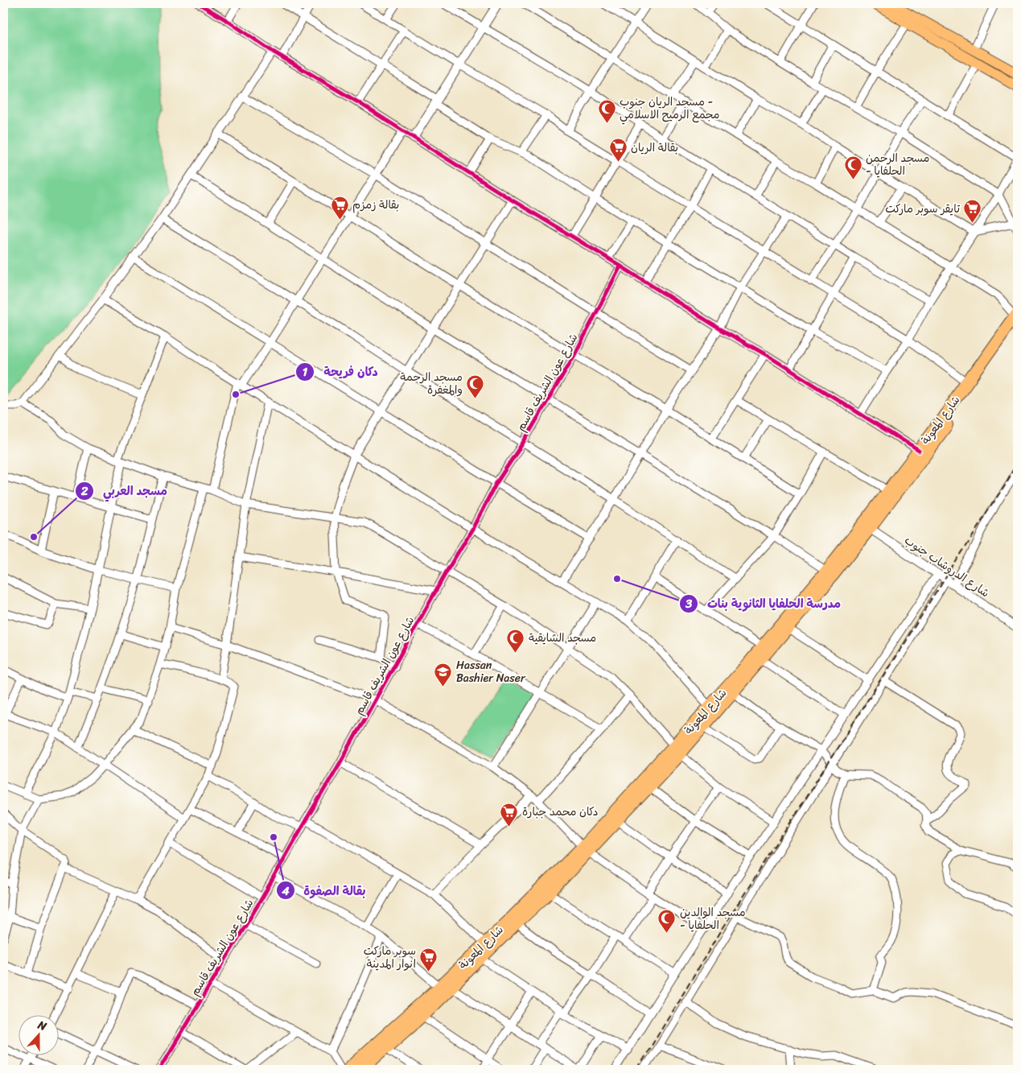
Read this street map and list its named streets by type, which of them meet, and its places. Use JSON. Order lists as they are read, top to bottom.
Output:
{
  "streets": {
    "highway": ["شارع المعونة"],
    "street": ["شارع عون الشريف قاسم", "شارع الدروشاب جنوب"]
  },
  "crossings": [
    ["شارع المعونة", "شارع الدروشاب جنوب"]
  ],
  "places": {
    "mosque": [
      "مسجد الريان جنوب - مجمع الرميح الاسلامي",
      "مسجد الرحمن - الحلفايا",
      "مسجد الرحمة والمغفرة",
      "مسجد الشايقية",
      "مسجد الوالدين - الحلفايا"
    ],
    "supermarket": [
      "بقالة الريان",
      "بقالة زمزم",
      "تايقر سوبر ماركت",
      "دكان محمد جبارة",
      "سوبر ماركت انوار المدينة"
    ],
    "other": [
      "دكان فريحة",
      "مسجد العربي",
      "مدرسة الحلفايا الثانوية بنات",
      "بقالة الصفوة"
    ],
    "school or university": ["Hassan Bashier Naser"]
  },
  "north": "top"
}
